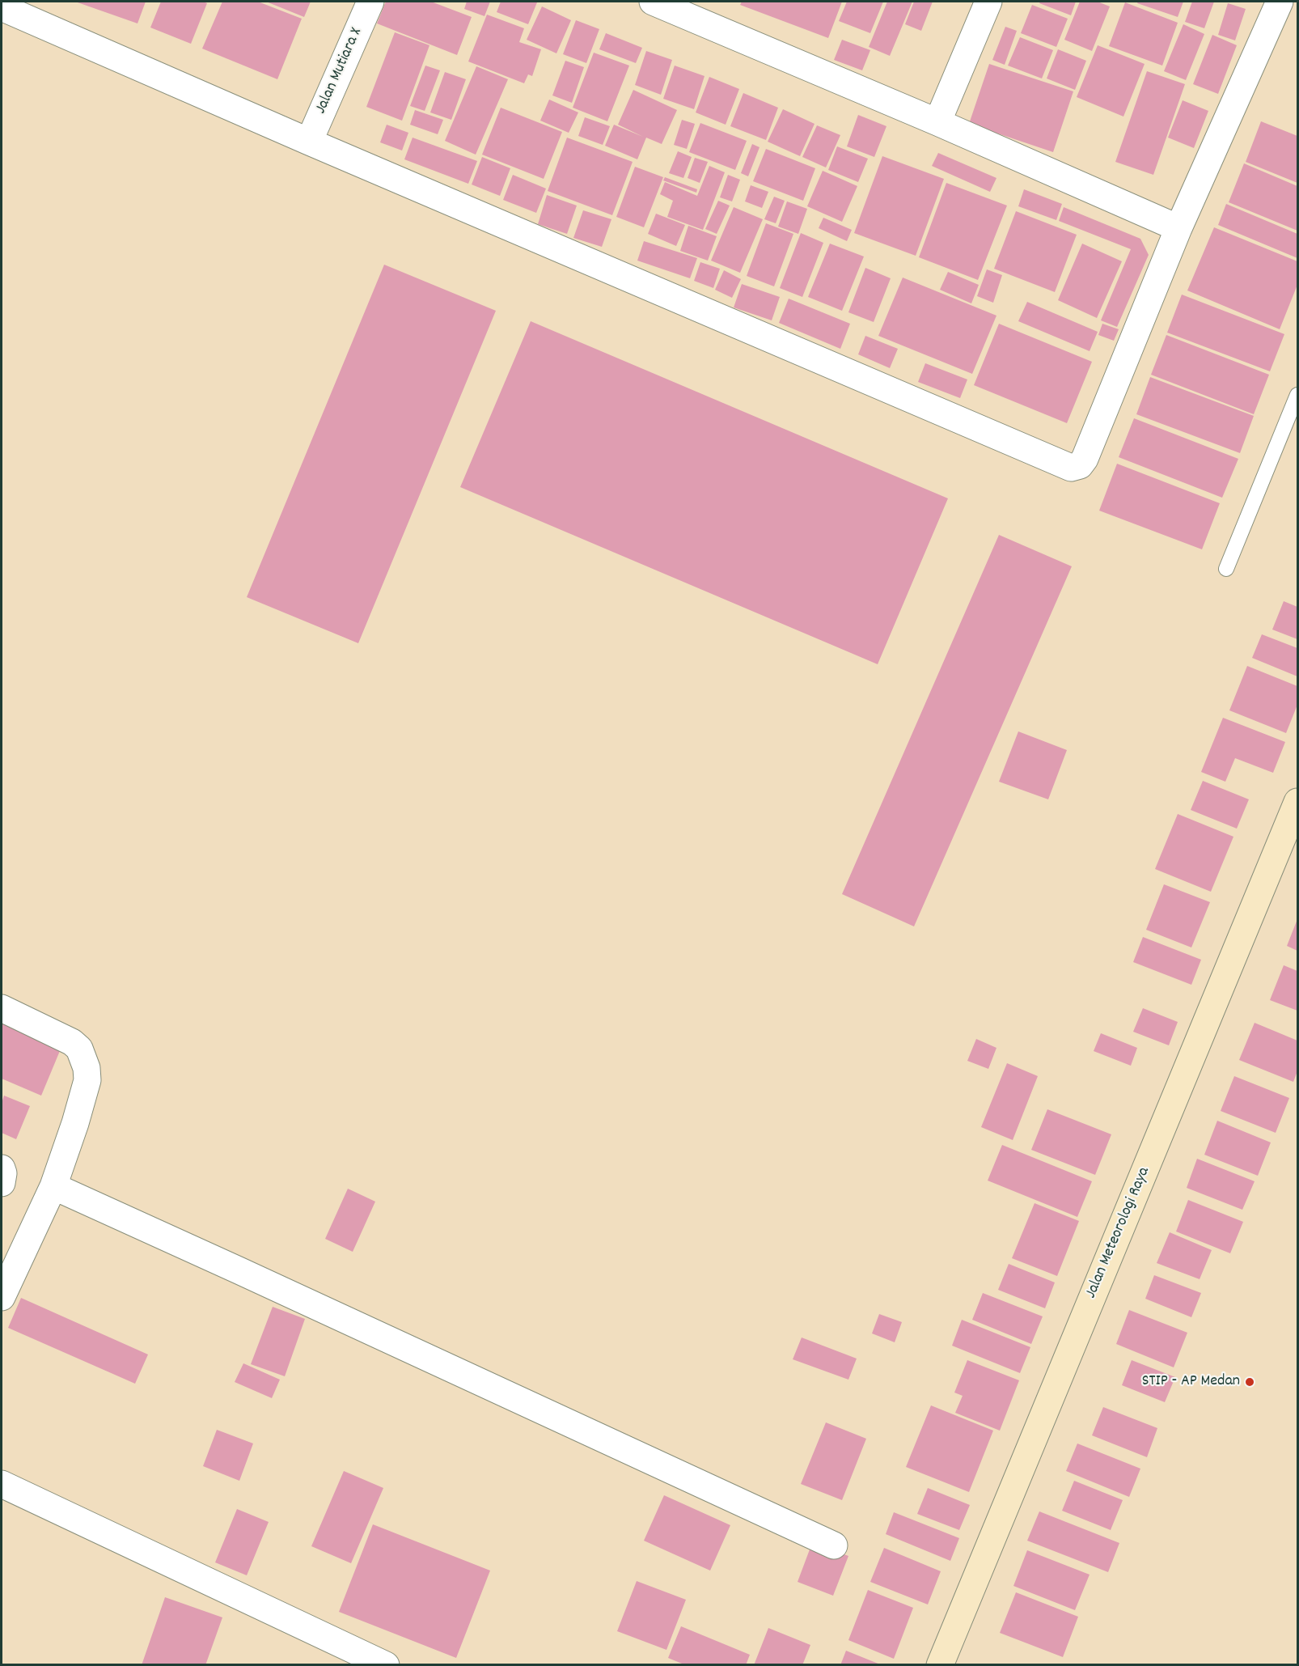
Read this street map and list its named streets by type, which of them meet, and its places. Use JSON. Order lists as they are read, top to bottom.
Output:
{
  "streets": {
    "street": ["Jalan Mutiara X", "Jalan Meteorologi Raya"]
  },
  "places": ["STIP - AP Medan"]
}
